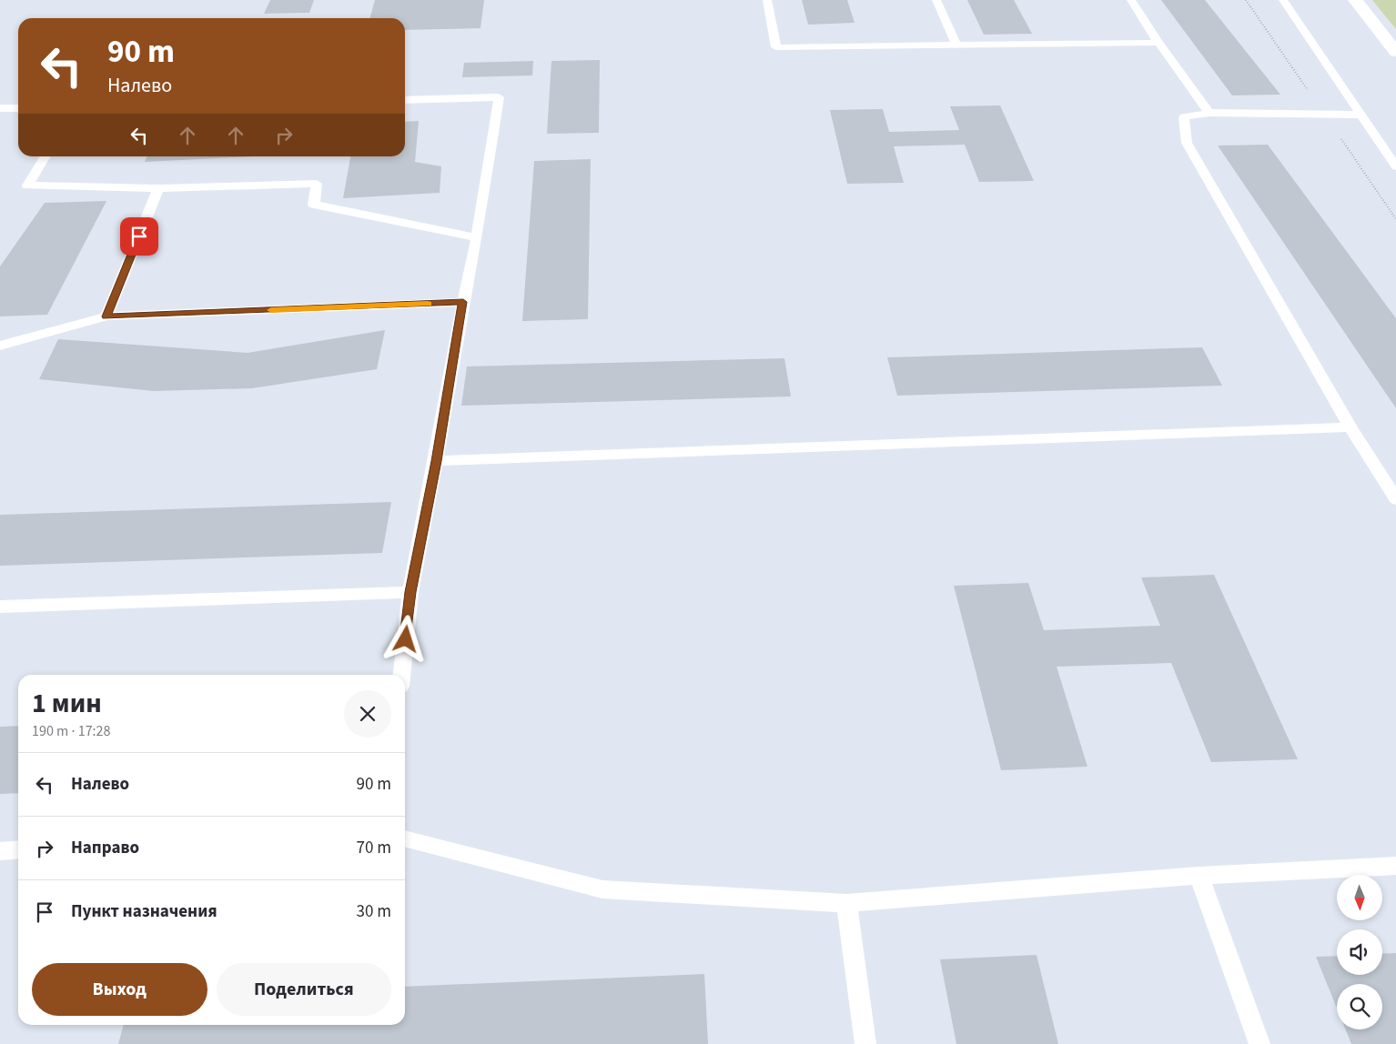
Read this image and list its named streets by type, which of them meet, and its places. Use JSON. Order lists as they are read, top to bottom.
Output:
{
  "north": "bottom",
  "page": {
    "turn": ["90 m", "Налево"],
    "heading": ["1 мин", "190 m · 17:28"],
    "list": [
      {
        "name": "Налево",
        "value": "90 m"
      },
      {
        "name": "Направо",
        "value": "70 m"
      },
      {
        "name": "Пункт назначения",
        "value": "30 m"
      }
    ],
    "buttons": ["Выход", "Поделиться"]
  }
}
